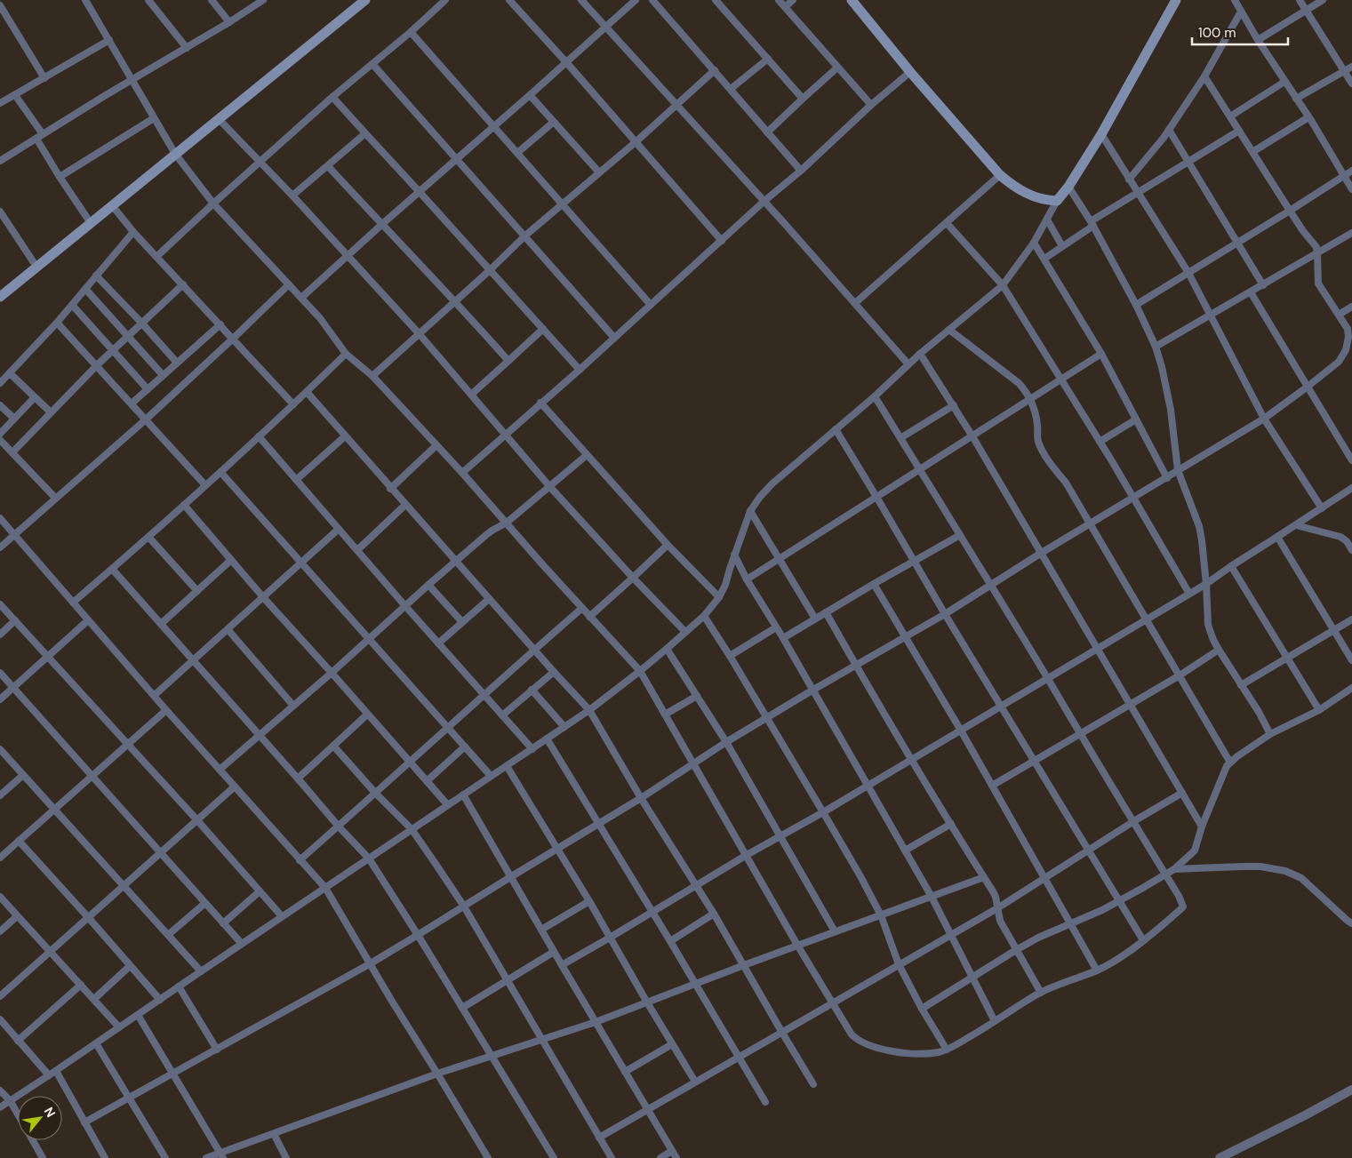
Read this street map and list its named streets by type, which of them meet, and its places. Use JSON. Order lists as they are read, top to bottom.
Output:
{
  "scale_bar": "100 m",
  "north": "top right"
}
